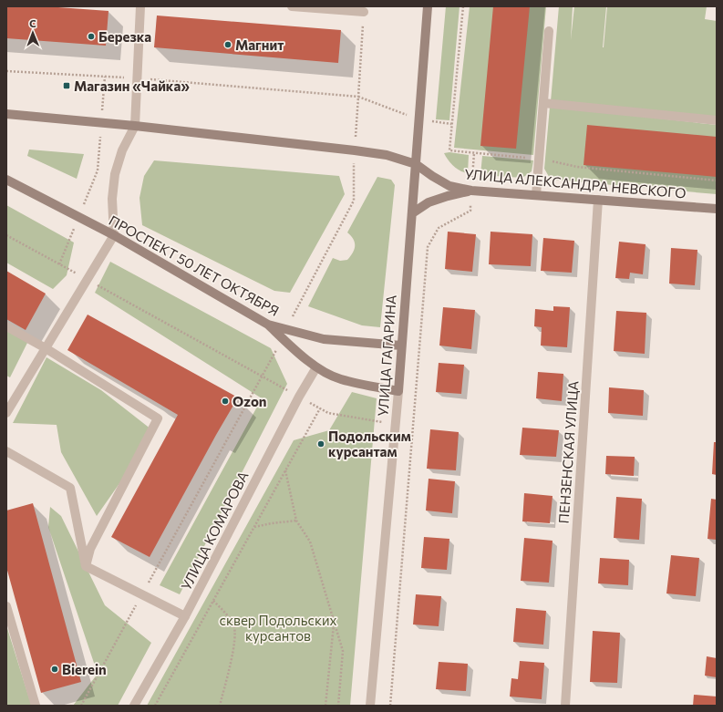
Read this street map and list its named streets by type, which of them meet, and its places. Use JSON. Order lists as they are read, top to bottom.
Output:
{
  "streets": {
    "main road": ["УЛИЦА АЛЕКСАНДРА НЕВСКОГО", "ПРОСПЕКТ 50 ЛЕТ ОКТЯБРЯ", "УЛИЦА ГАГАРИНА"],
    "street": ["ПЕНЗЕНСКАЯ УЛИЦА", "УЛИЦА КОМАРОВА"]
  },
  "crossings": [
    ["УЛИЦА АЛЕКСАНДРА НЕВСКОГО", "УЛИЦА ГАГАРИНА"],
    ["УЛИЦА АЛЕКСАНДРА НЕВСКОГО", "ПЕНЗЕНСКАЯ УЛИЦА"],
    ["ПРОСПЕКТ 50 ЛЕТ ОКТЯБРЯ", "УЛИЦА ГАГАРИНА"]
  ],
  "parks": ["сквер Подольских курсантов"],
  "places": {
    "other": [
      "Березка",
      "Магнит",
      "Ozon",
      "Подольским курсантам",
      "Bierein"
    ],
    "transit": ["Магазин «Чайка»"]
  },
  "north": "top"
}
